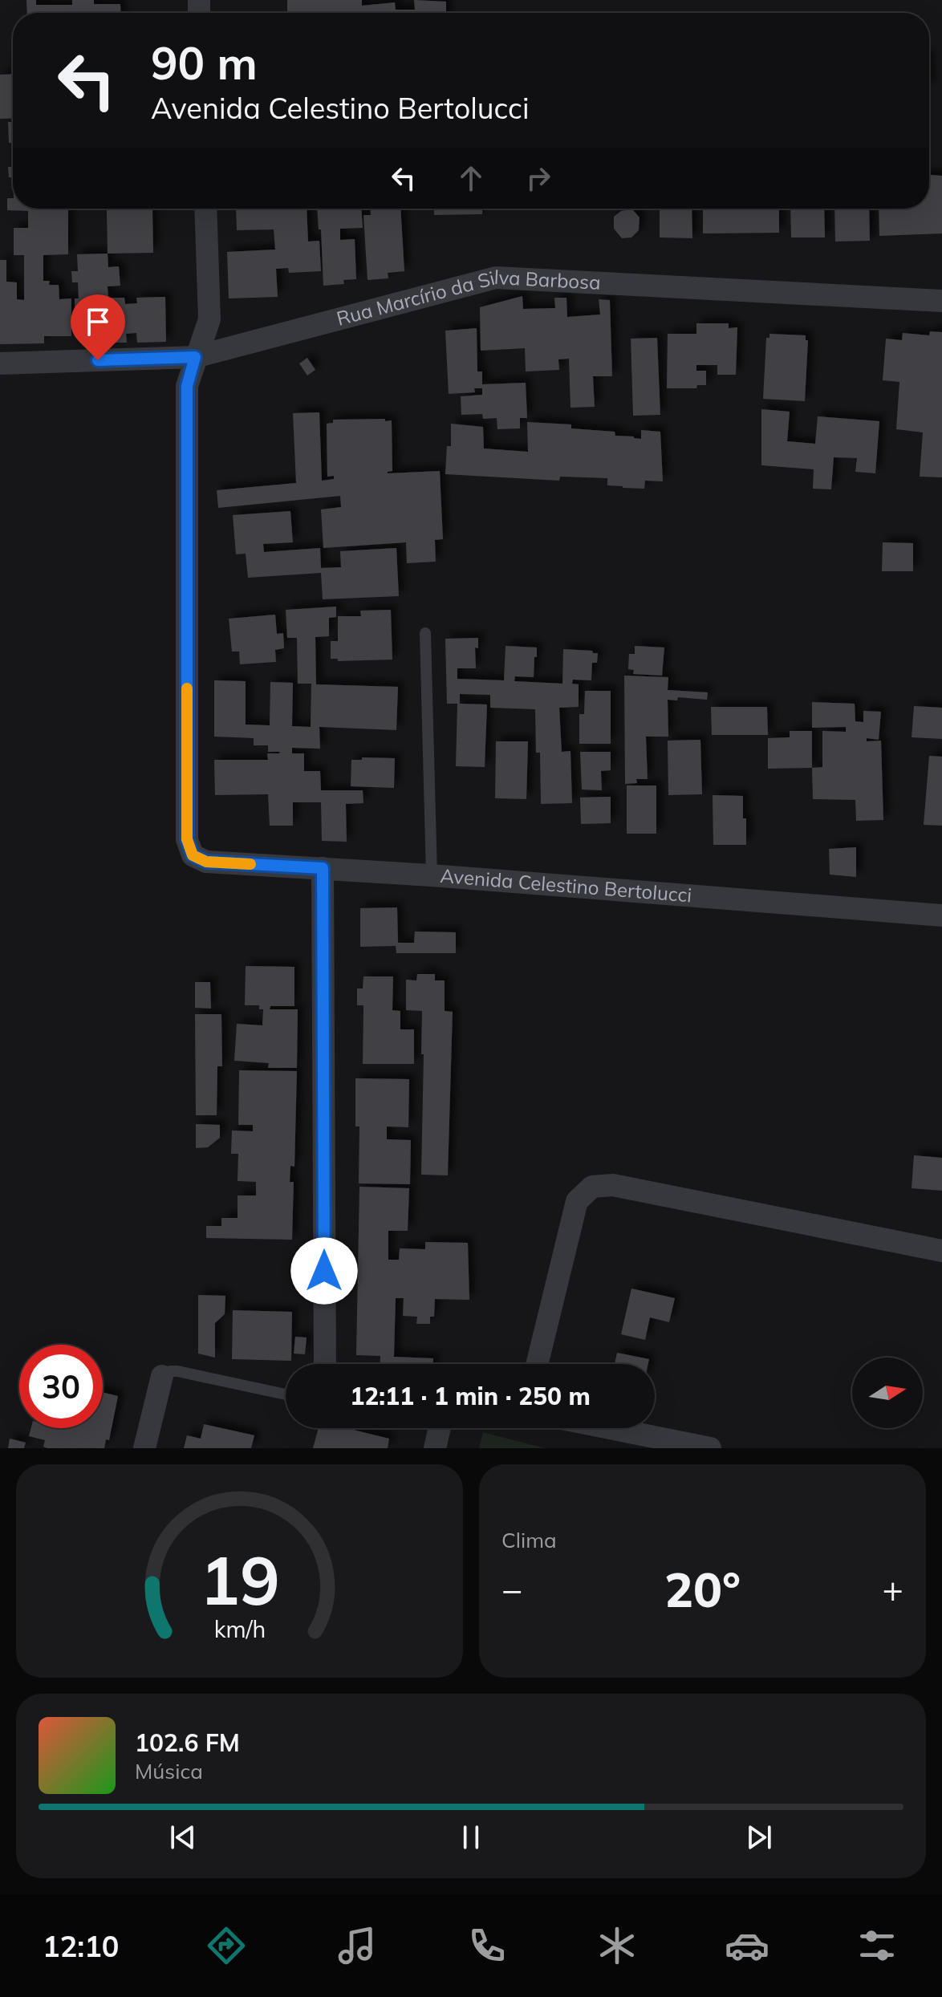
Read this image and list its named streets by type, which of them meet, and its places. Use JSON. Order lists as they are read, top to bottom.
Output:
{
  "streets": {
    "street": ["Rua Marcírio da Silva Barbosa", "Avenida Celestino Bertolucci"]
  },
  "crossings": [
    ["Rua Marcírio da Silva Barbosa", "Avenida Celestino Bertolucci"]
  ],
  "north": "right",
  "page": {
    "turn": ["90 m", "Avenida Celestino Bertolucci"],
    "limit": "30",
    "trip": "12:11 · 1 min · 250 m",
    "tile": "Clima",
    "heat": ["−", "20°", "+"],
    "song": ["102.6 FM", "Música"],
    "tabs": "12:10",
    "gauge": ["19", "km/h"]
  }
}
